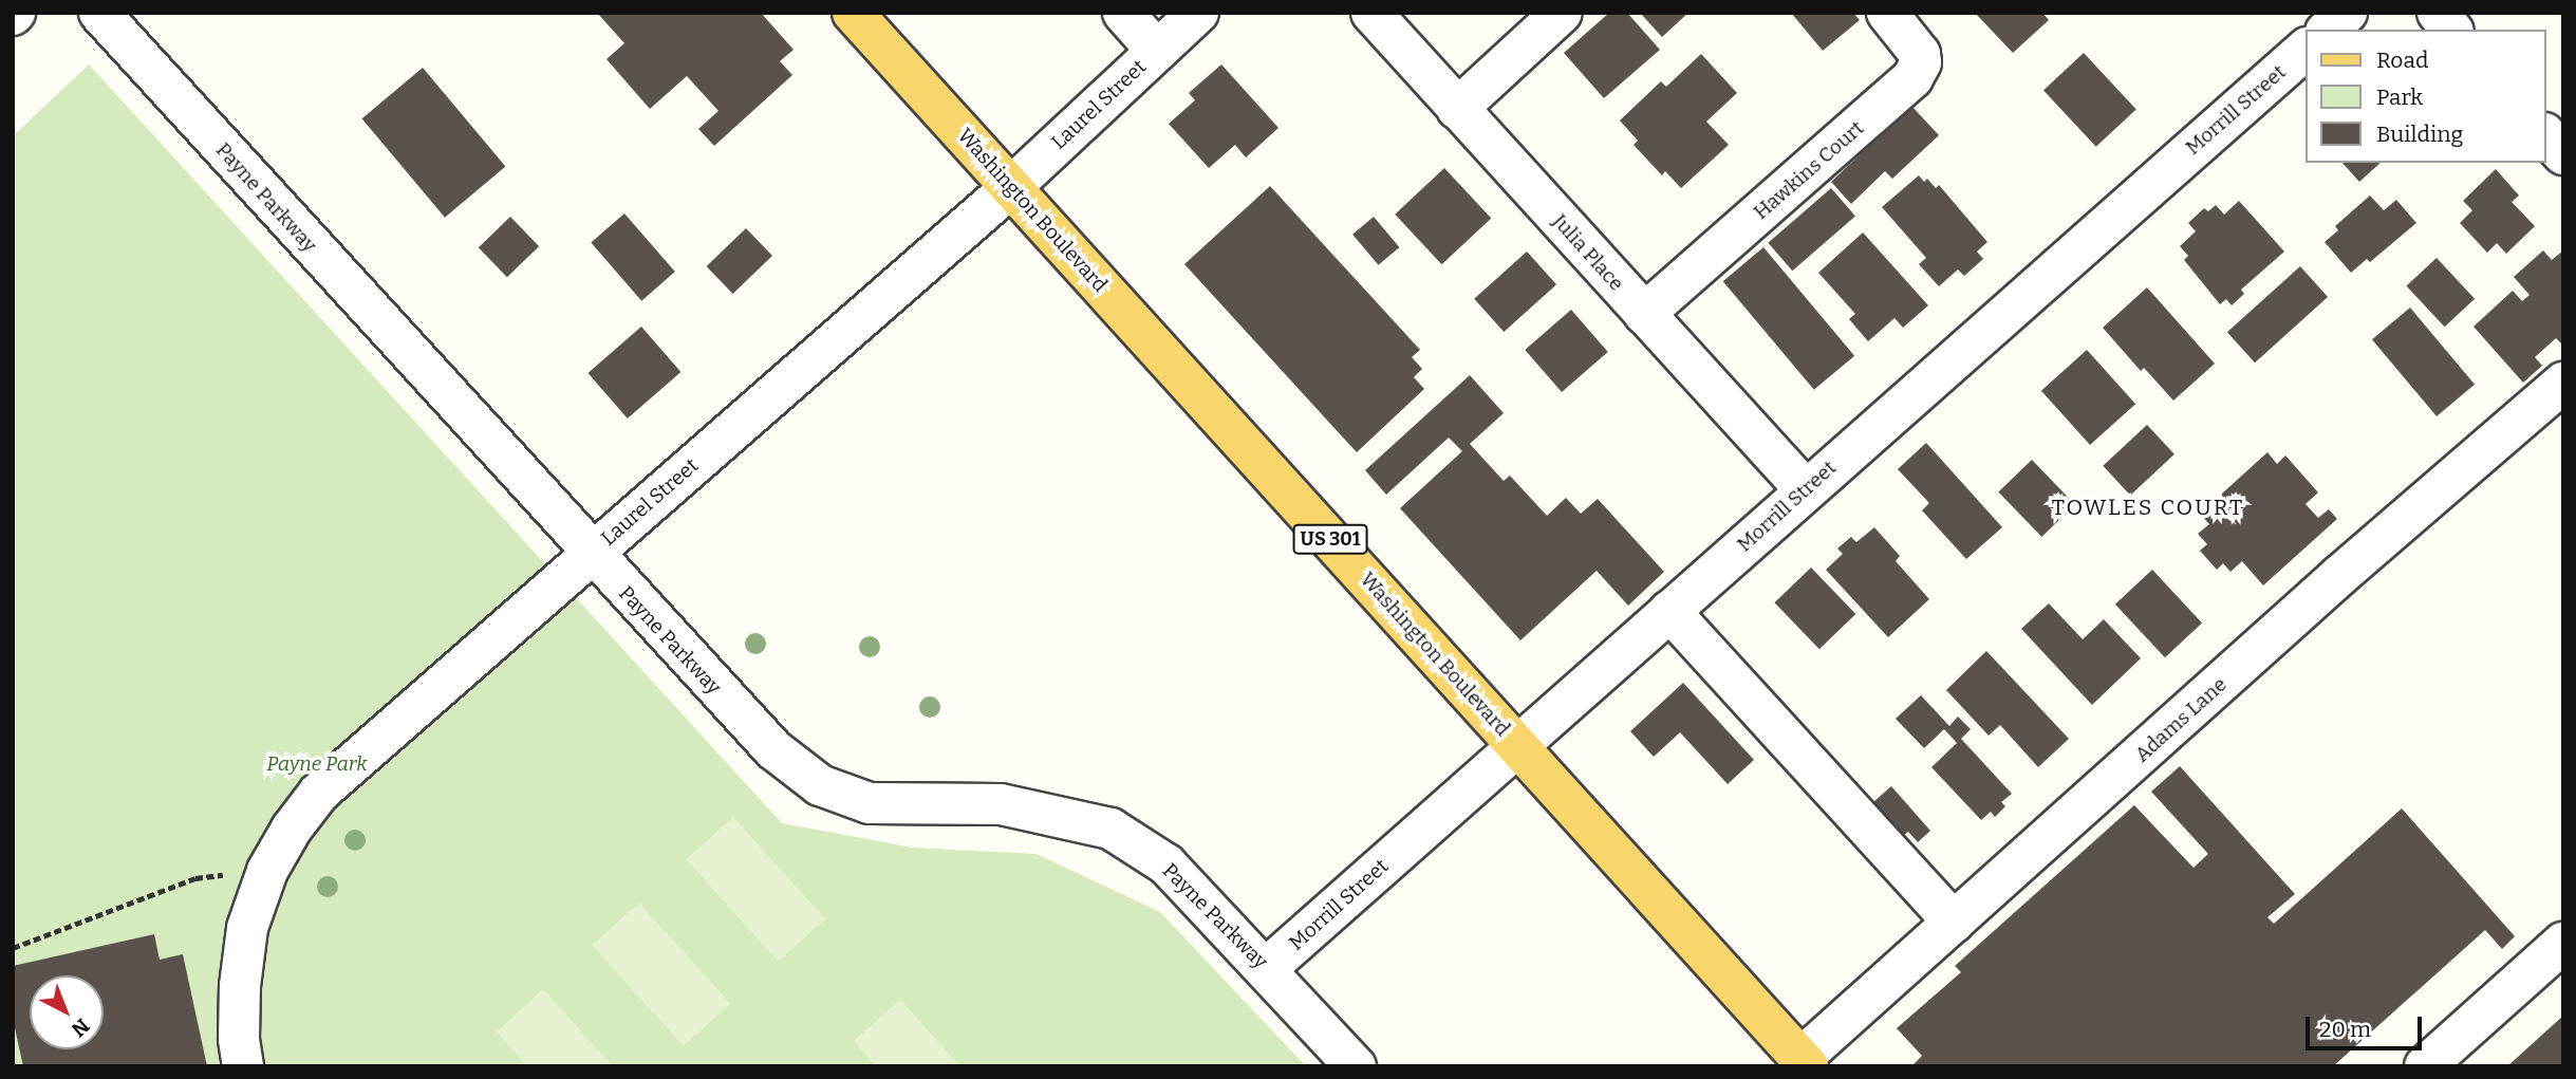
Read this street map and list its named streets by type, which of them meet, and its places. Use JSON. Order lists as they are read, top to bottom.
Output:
{
  "streets": {
    "main road": ["Washington Boulevard", "US 301"],
    "street": [
      "Laurel Street",
      "Morrill Street",
      "Hawkins Court",
      "Payne Parkway",
      "Julia Place",
      "Adams Lane"
    ]
  },
  "crossings": [
    ["Laurel Street", "Payne Parkway"],
    ["Laurel Street", "Washington Boulevard"],
    ["Morrill Street", "Payne Parkway"],
    ["Morrill Street", "Washington Boulevard"],
    ["Morrill Street", "Julia Place"],
    ["Hawkins Court", "Julia Place"],
    ["Washington Boulevard", "Adams Lane"]
  ],
  "districts": ["TOWLES COURT"],
  "parks": ["Payne Park"],
  "legend": ["Road", "Park", "Building"],
  "scale_bar": "20 m",
  "north": "bottom right"
}
